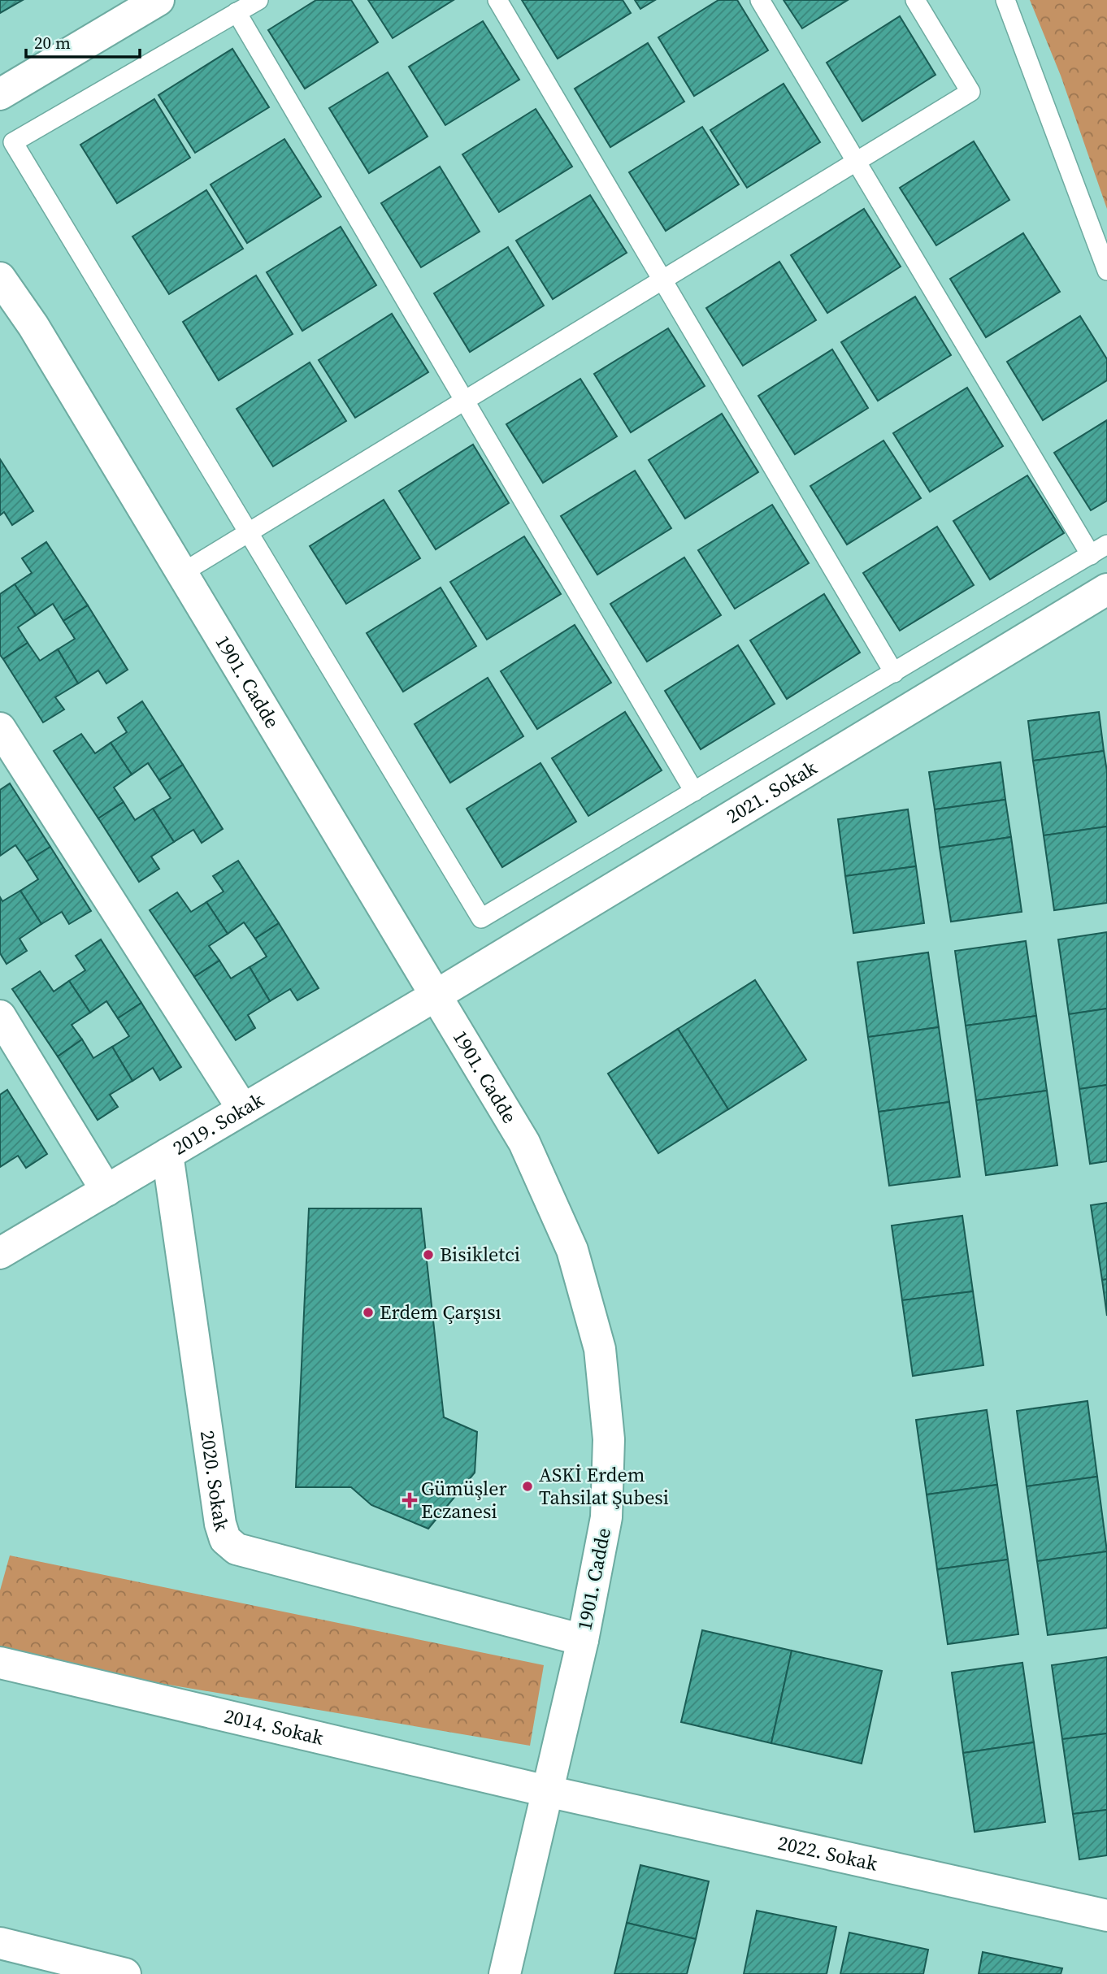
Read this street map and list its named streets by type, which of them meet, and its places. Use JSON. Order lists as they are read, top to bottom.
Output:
{
  "streets": {
    "street": [
      "1901. Cadde",
      "2021. Sokak",
      "2019. Sokak",
      "2020. Sokak",
      "2014. Sokak",
      "2022. Sokak"
    ]
  },
  "crossings": [
    ["1901. Cadde", "2021. Sokak"],
    ["1901. Cadde", "2019. Sokak"],
    ["1901. Cadde", "2020. Sokak"],
    ["1901. Cadde", "2014. Sokak"],
    ["1901. Cadde", "2022. Sokak"],
    ["2021. Sokak", "2019. Sokak"],
    ["2019. Sokak", "2020. Sokak"],
    ["2014. Sokak", "2022. Sokak"]
  ],
  "places": {
    "other": ["Bisikletci", "Erdem Çarşısı", "ASKİ Erdem Tahsilat Şubesi"],
    "health": ["Gümüşler Eczanesi"]
  },
  "scale_bar": "20 m"
}
